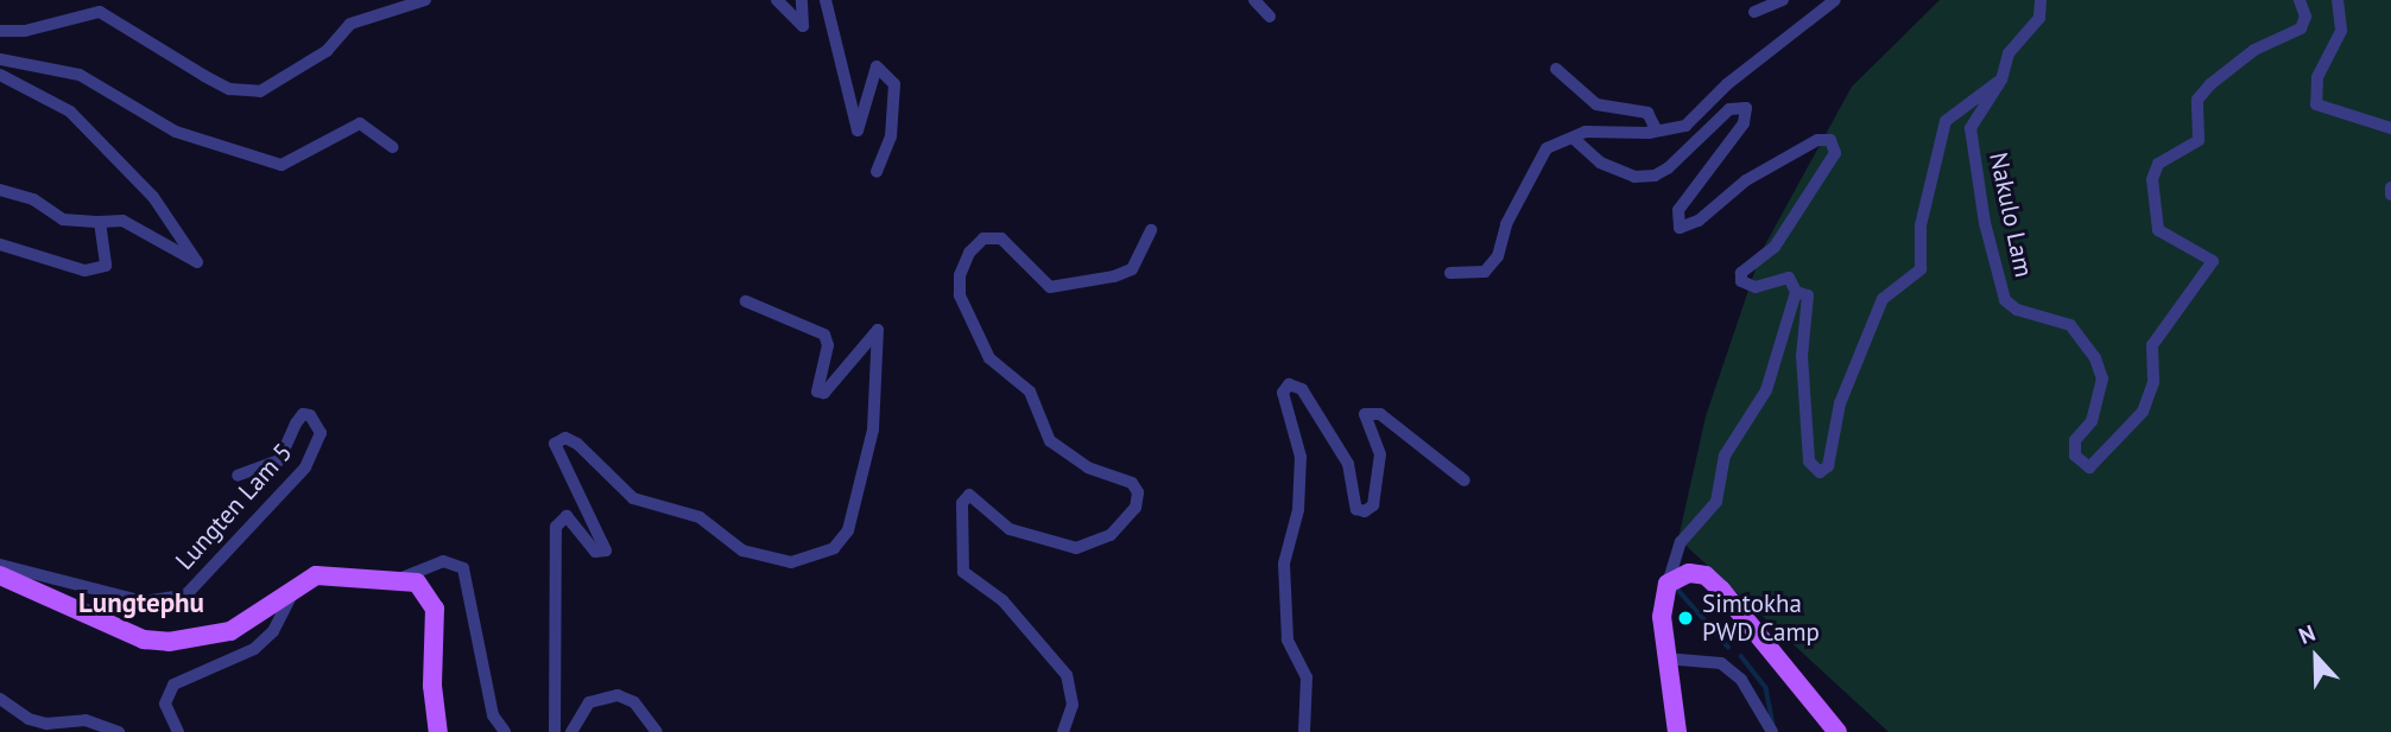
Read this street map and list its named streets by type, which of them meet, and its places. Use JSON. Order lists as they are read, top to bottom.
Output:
{
  "streets": {
    "street": ["Nakulo Lam", "Lungten Lam 5"]
  },
  "districts": ["Lungtephu"],
  "places": ["Simtokha PWD Camp"],
  "north": "top"
}
